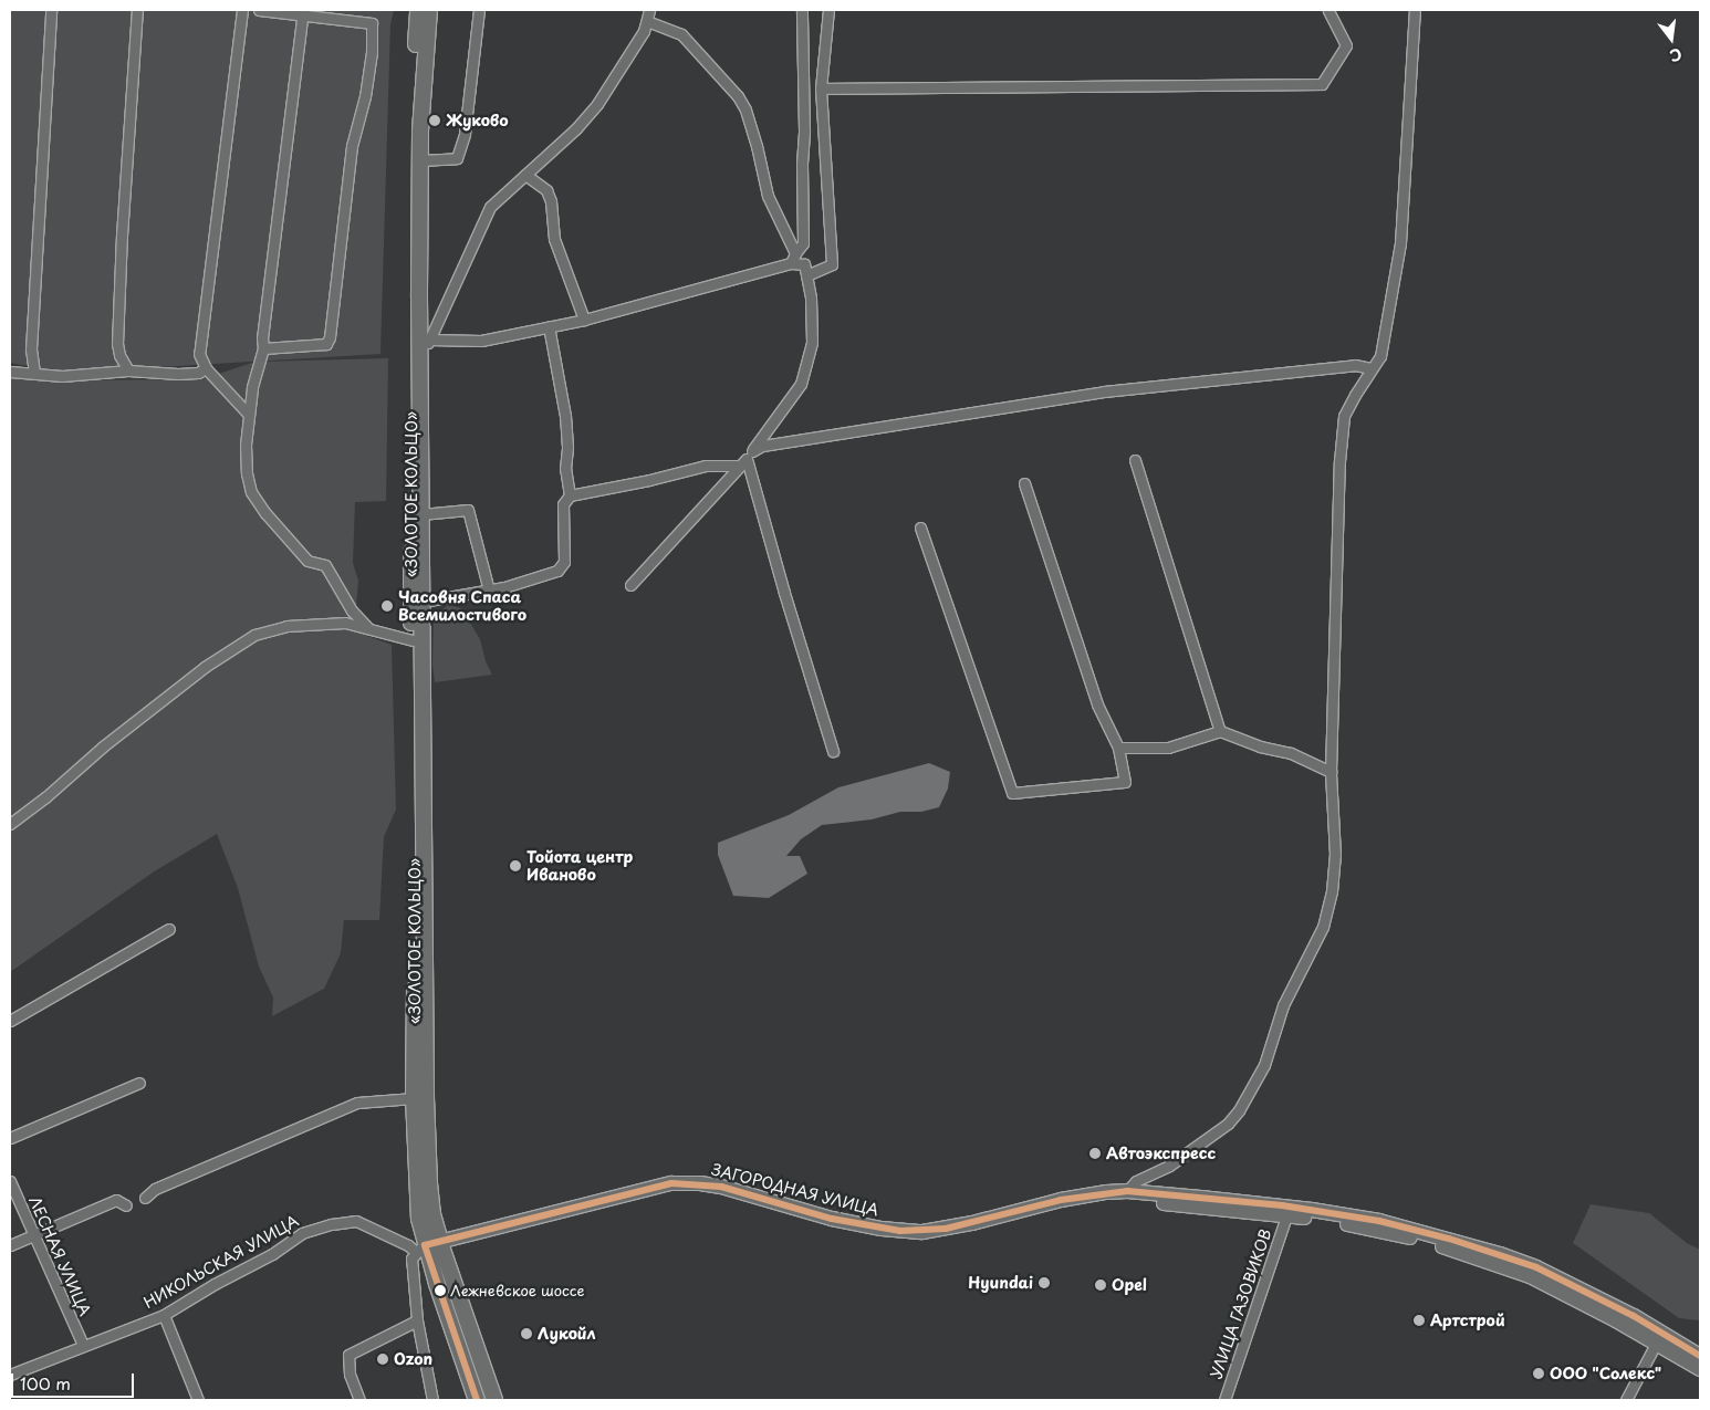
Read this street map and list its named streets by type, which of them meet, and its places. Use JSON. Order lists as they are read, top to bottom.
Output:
{
  "streets": {
    "highway": ["«ЗОЛОТОЕ КОЛЬЦО»"],
    "main road": ["ЗАГОРОДНАЯ УЛИЦА"],
    "street": ["ЛЕСНАЯ УЛИЦА", "НИКОЛЬСКАЯ УЛИЦА", "УЛИЦА ГАЗОВИКОВ"]
  },
  "crossings": [
    ["ЗАГОРОДНАЯ УЛИЦА", "НИКОЛЬСКАЯ УЛИЦА"],
    ["ЛЕСНАЯ УЛИЦА", "НИКОЛЬСКАЯ УЛИЦА"]
  ],
  "places": [
    "Жуково",
    "Часовня Спаса Всемилостивого",
    "Тойота центр Иваново",
    "Автоэкспресс",
    "Hyundai",
    "Opel",
    "Лежневское шоссе",
    "Артстрой",
    "Лукойл",
    "Ozon",
    "ООО \"Солекс\""
  ],
  "scale_bar": "100 m",
  "north": "bottom"
}
